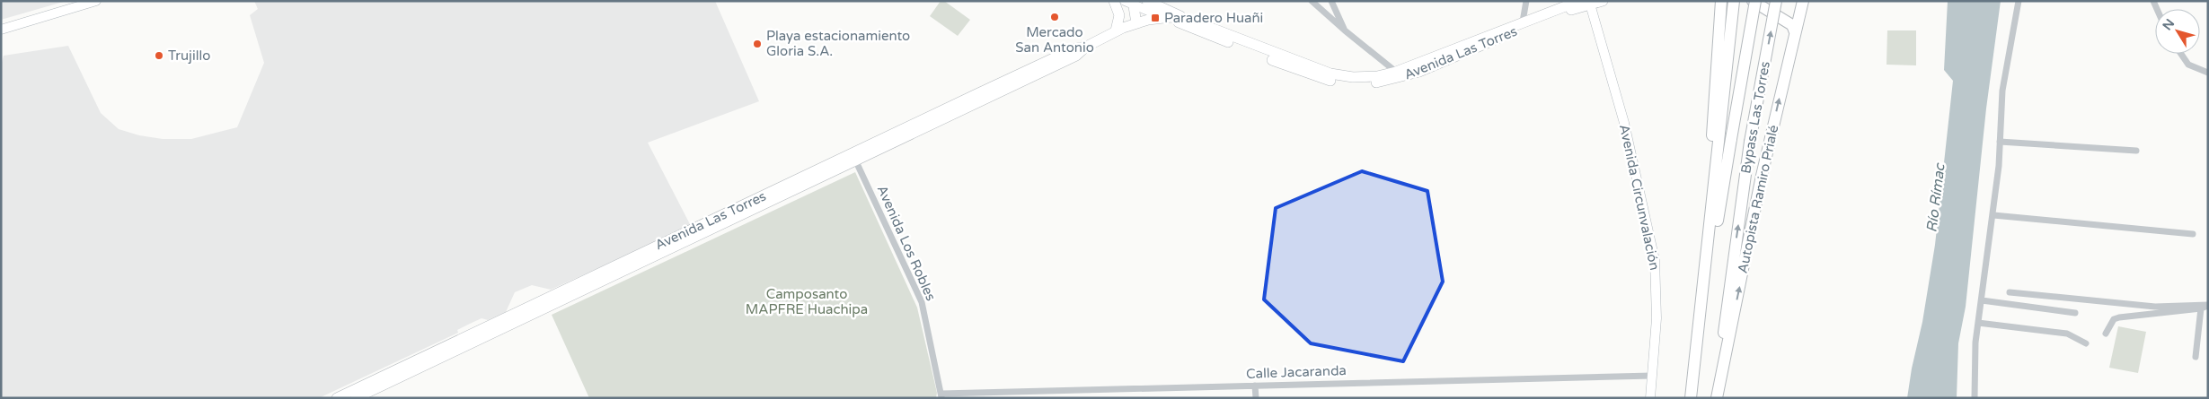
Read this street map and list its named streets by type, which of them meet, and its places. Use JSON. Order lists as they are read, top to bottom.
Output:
{
  "streets": {
    "highway": ["Bypass Las Torres", "Autopista Ramiro Prialé"],
    "main road": ["Avenida Las Torres"],
    "street": ["Avenida Circunvalación", "Avenida Los Robles", "Calle Jacaranda"]
  },
  "crossings": [
    ["Avenida Las Torres", "Avenida Circunvalación"],
    ["Avenida Las Torres", "Avenida Los Robles"],
    ["Bypass Las Torres", "Autopista Ramiro Prialé"],
    ["Avenida Circunvalación", "Calle Jacaranda"],
    ["Avenida Los Robles", "Calle Jacaranda"]
  ],
  "water": ["Río Rímac"],
  "parks": ["Camposanto MAPFRE Huachipa"],
  "places": {
    "other": ["Mercado San Antonio", "Playa estacionamiento Gloria S.A.", "Trujillo"],
    "transit": ["Paradero Huañi"]
  },
  "north": "top left"
}
